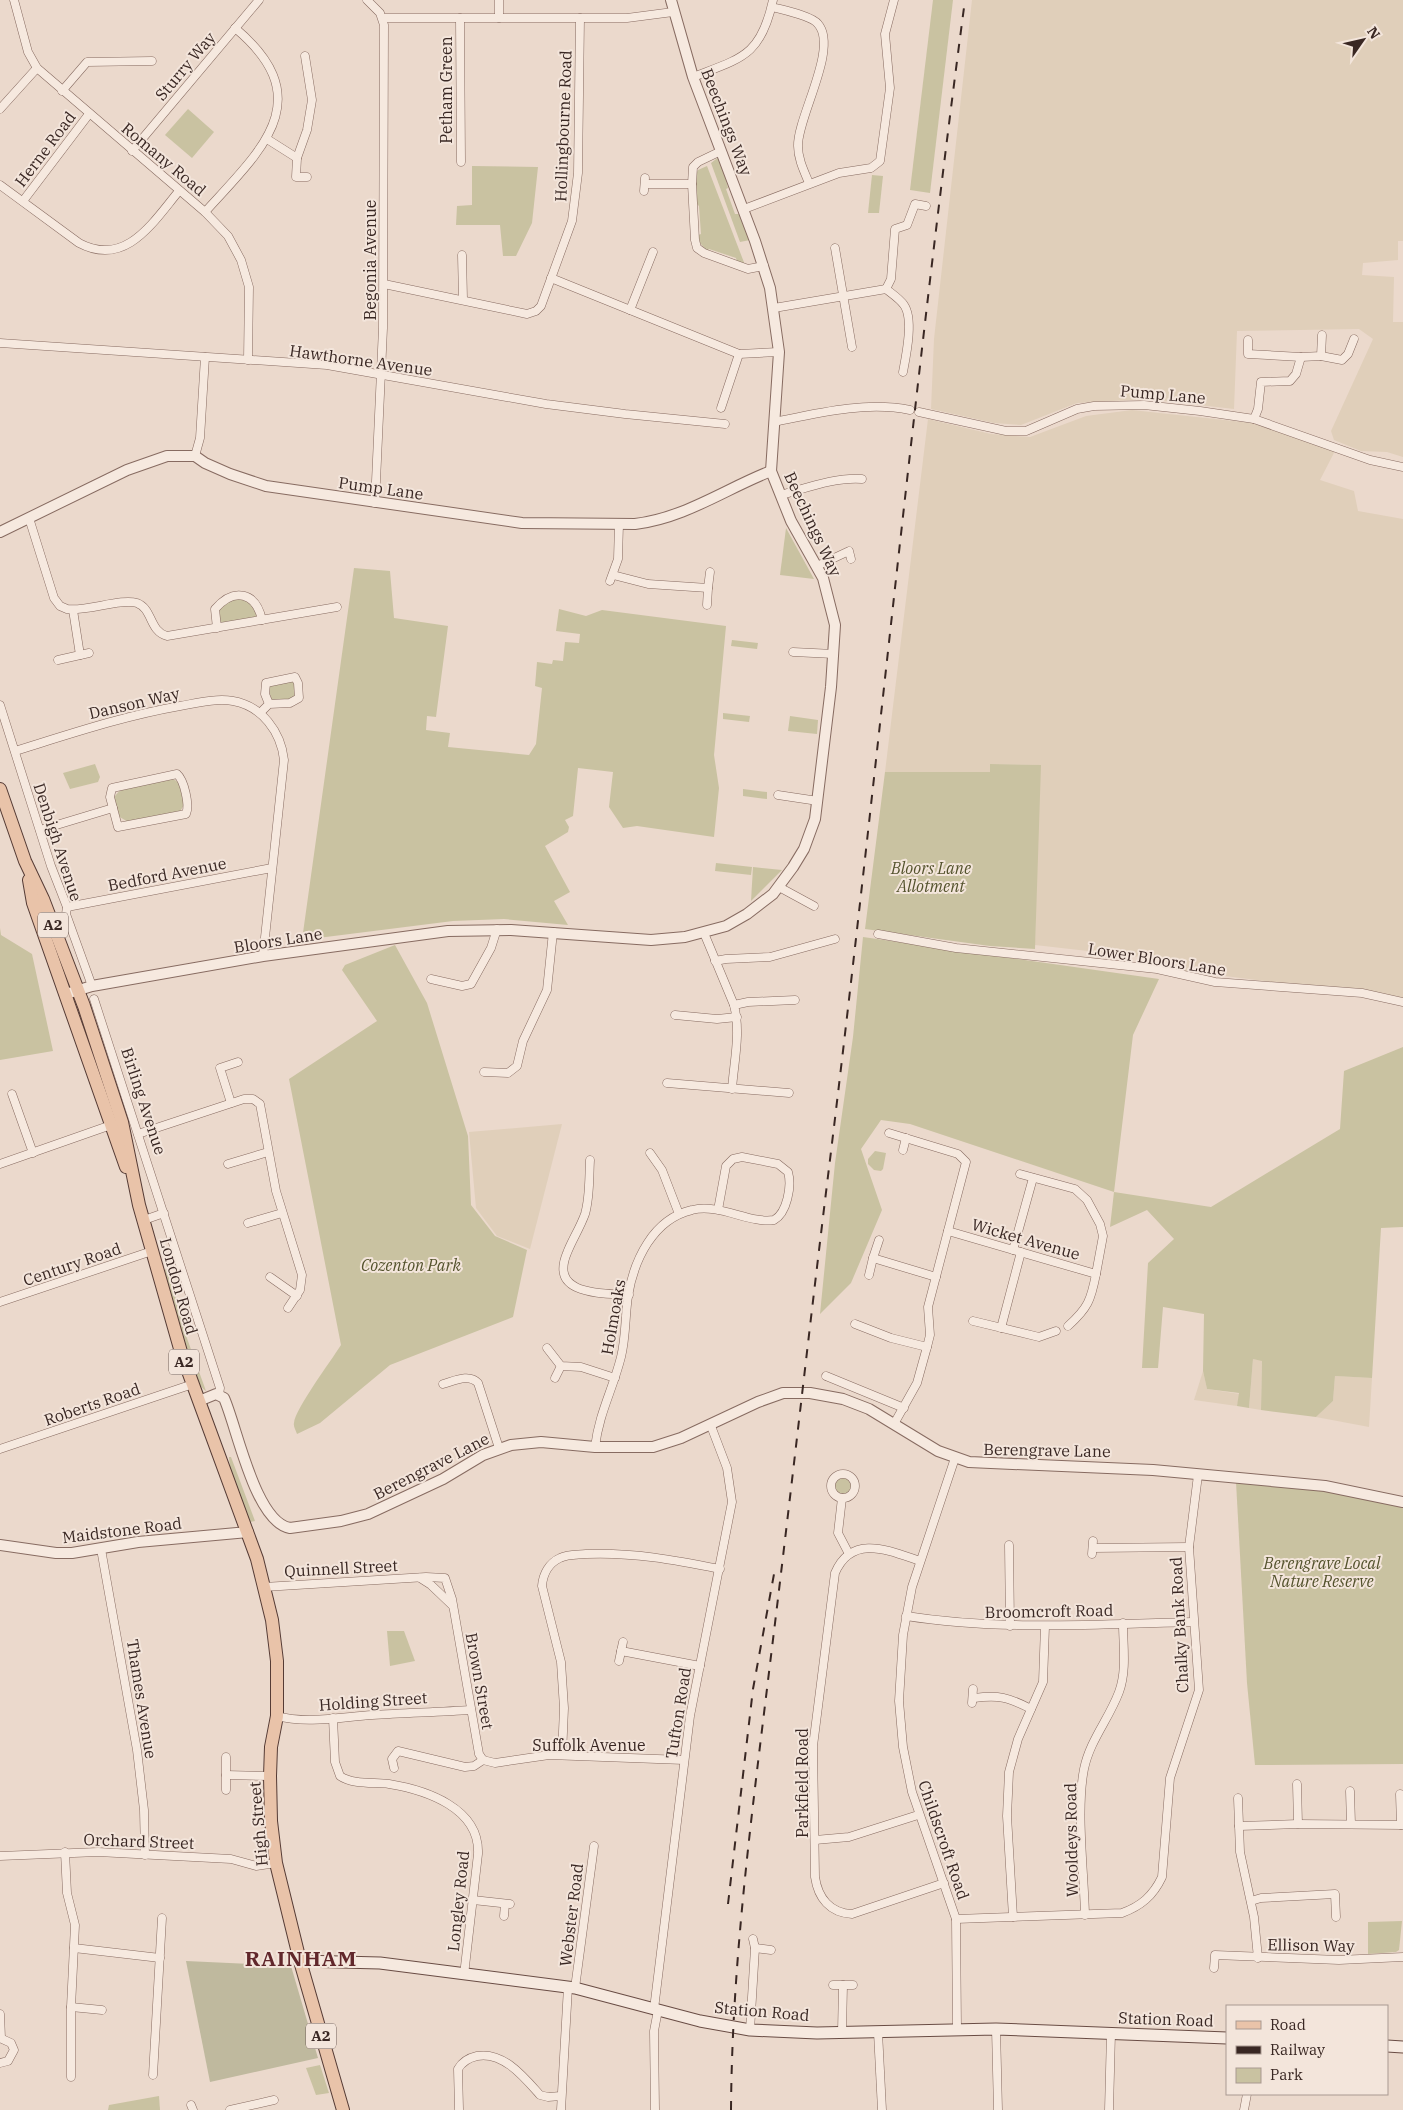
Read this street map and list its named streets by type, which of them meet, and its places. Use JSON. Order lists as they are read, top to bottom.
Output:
{
  "streets": {
    "main road": [
      "A2",
      "London Road",
      "High Street",
      "Station Road"
    ],
    "street": [
      "Sturry Way",
      "Petham Green",
      "Beechings Way",
      "Hollingbourne Road",
      "Herne Road",
      "Romany Road",
      "Begonia Avenue",
      "Hawthorne Avenue",
      "Pump Lane",
      "Danson Way",
      "Denbigh Avenue",
      "Bedford Avenue",
      "Bloors Lane",
      "Lower Bloors Lane",
      "Birling Avenue",
      "Wicket Avenue",
      "Century Road",
      "Holmoaks",
      "Roberts Road",
      "Berengrave Lane",
      "Maidstone Road",
      "Quinnell Street",
      "Broomcroft Road",
      "Chalky Bank Road",
      "Brown Street",
      "Thames Avenue",
      "Holding Street",
      "Tufton Road",
      "Suffolk Avenue",
      "Parkfield Road",
      "Childscroft Road",
      "Wooldeys Road",
      "Orchard Street",
      "Longley Road",
      "Webster Road",
      "Ellison Way"
    ]
  },
  "crossings": [
    ["Sturry Way", "Romany Road"],
    ["Beechings Way", "Pump Lane"],
    ["Beechings Way", "Bloors Lane"],
    ["Hollingbourne Road", "Begonia Avenue"],
    ["Herne Road", "Romany Road"],
    ["Romany Road", "Hawthorne Avenue"],
    ["Begonia Avenue", "Hawthorne Avenue"],
    ["Begonia Avenue", "Pump Lane"],
    ["Danson Way", "Denbigh Avenue"],
    ["Danson Way", "Bedford Avenue"],
    ["Danson Way", "Bloors Lane"],
    ["Denbigh Avenue", "Bedford Avenue"],
    ["Denbigh Avenue", "Bloors Lane"],
    ["Bloors Lane", "London Road"],
    ["Birling Avenue", "Berengrave Lane"],
    ["Century Road", "London Road"],
    ["London Road", "Roberts Road"],
    ["London Road", "Maidstone Road"],
    ["London Road", "High Street"],
    ["Holmoaks", "Berengrave Lane"],
    ["Berengrave Lane", "Chalky Bank Road"],
    ["Berengrave Lane", "Tufton Road"],
    ["Berengrave Lane", "Childscroft Road"],
    ["Maidstone Road", "Thames Avenue"],
    ["Maidstone Road", "High Street"],
    ["Quinnell Street", "Brown Street"],
    ["Quinnell Street", "High Street"],
    ["Broomcroft Road", "Chalky Bank Road"],
    ["Broomcroft Road", "Childscroft Road"],
    ["Broomcroft Road", "Wooldeys Road"],
    ["Chalky Bank Road", "Childscroft Road"],
    ["Chalky Bank Road", "Wooldeys Road"],
    ["Brown Street", "Holding Street"],
    ["Brown Street", "Suffolk Avenue"],
    ["Thames Avenue", "Orchard Street"],
    ["Holding Street", "High Street"],
    ["Holding Street", "Longley Road"],
    ["Tufton Road", "Suffolk Avenue"],
    ["Tufton Road", "Station Road"],
    ["Parkfield Road", "Childscroft Road"],
    ["High Street", "Orchard Street"],
    ["High Street", "Station Road"],
    ["Childscroft Road", "Station Road"],
    ["Longley Road", "Station Road"],
    ["Webster Road", "Station Road"]
  ],
  "districts": ["RAINHAM"],
  "parks": ["Bloors Lane Allotment", "Cozenton Park", "Berengrave Local Nature Reserve"],
  "legend": ["Road", "Railway", "Park"],
  "north": "top right"
}
